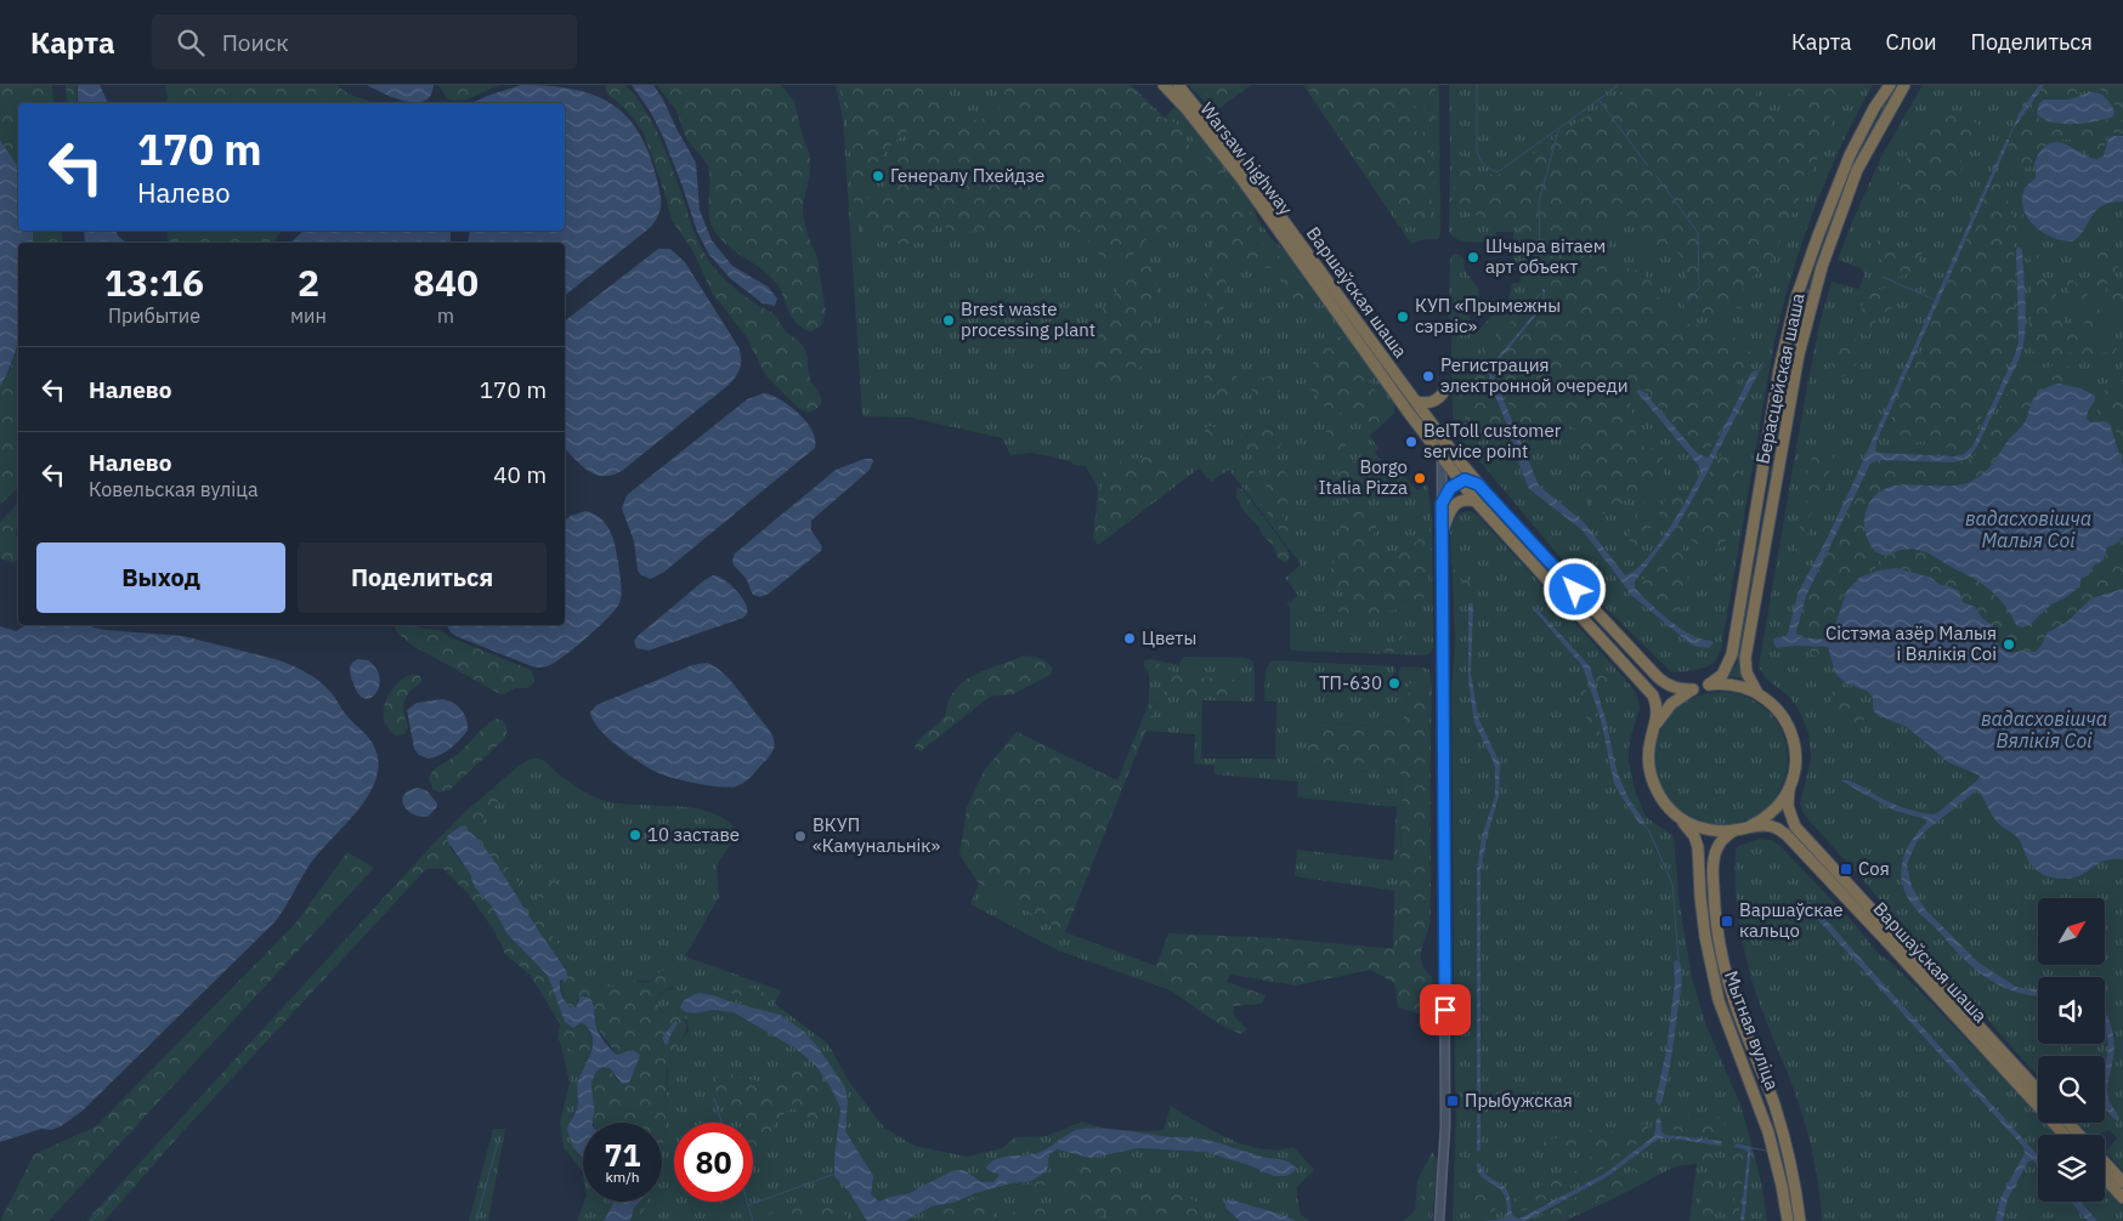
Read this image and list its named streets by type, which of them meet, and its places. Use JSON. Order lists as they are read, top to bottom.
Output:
{
  "streets": {
    "highway": [
      "Warsaw highway",
      "Варшаўская шаша",
      "Берасцейская шаша",
      "Мытная вуліца"
    ]
  },
  "crossings": [
    ["Warsaw highway", "Варшаўская шаша"],
    ["Варшаўская шаша", "Берасцейская шаша"],
    ["Варшаўская шаша", "Мытная вуліца"],
    ["Берасцейская шаша", "Мытная вуліца"]
  ],
  "water": ["вадасховішча Малыя Соі", "вадасховішча Вялікія Соі"],
  "places": {
    "other": [
      "Генералу Пхейдзе",
      "Шчыра вiтаем арт объект",
      "КУП «Прымежны сэрвіс»",
      "Brest waste processing plant",
      "Регистрация электронной очереди",
      "BelToll customer service point",
      "Borgo Italia Pizza",
      "Цветы",
      "Сістэма азёр Малыя і Вялікія Соі",
      "ТП-630",
      "10 заставе",
      "ВКУП «Камунальнік»"
    ],
    "transit": ["Соя", "Варшаўскае кальцо", "Прыбужская"]
  },
  "north": "top right",
  "page": {
    "header": "Карта",
    "search": "Поиск",
    "nav": ["Карта", "Слои", "Поделиться"],
    "turn": ["170 m", "Налево"],
    "eta": [
      "13:16",
      "Прибытие",
      "2",
      "мин",
      "840",
      "m"
    ],
    "list": [
      {
        "name": "Налево",
        "value": "170 m"
      },
      {
        "name": "Налево",
        "note": "Ковельская вуліца",
        "value": "40 m"
      }
    ],
    "buttons": ["Выход", "Поделиться"],
    "speed": "71 km/h",
    "limit": "80"
  }
}
